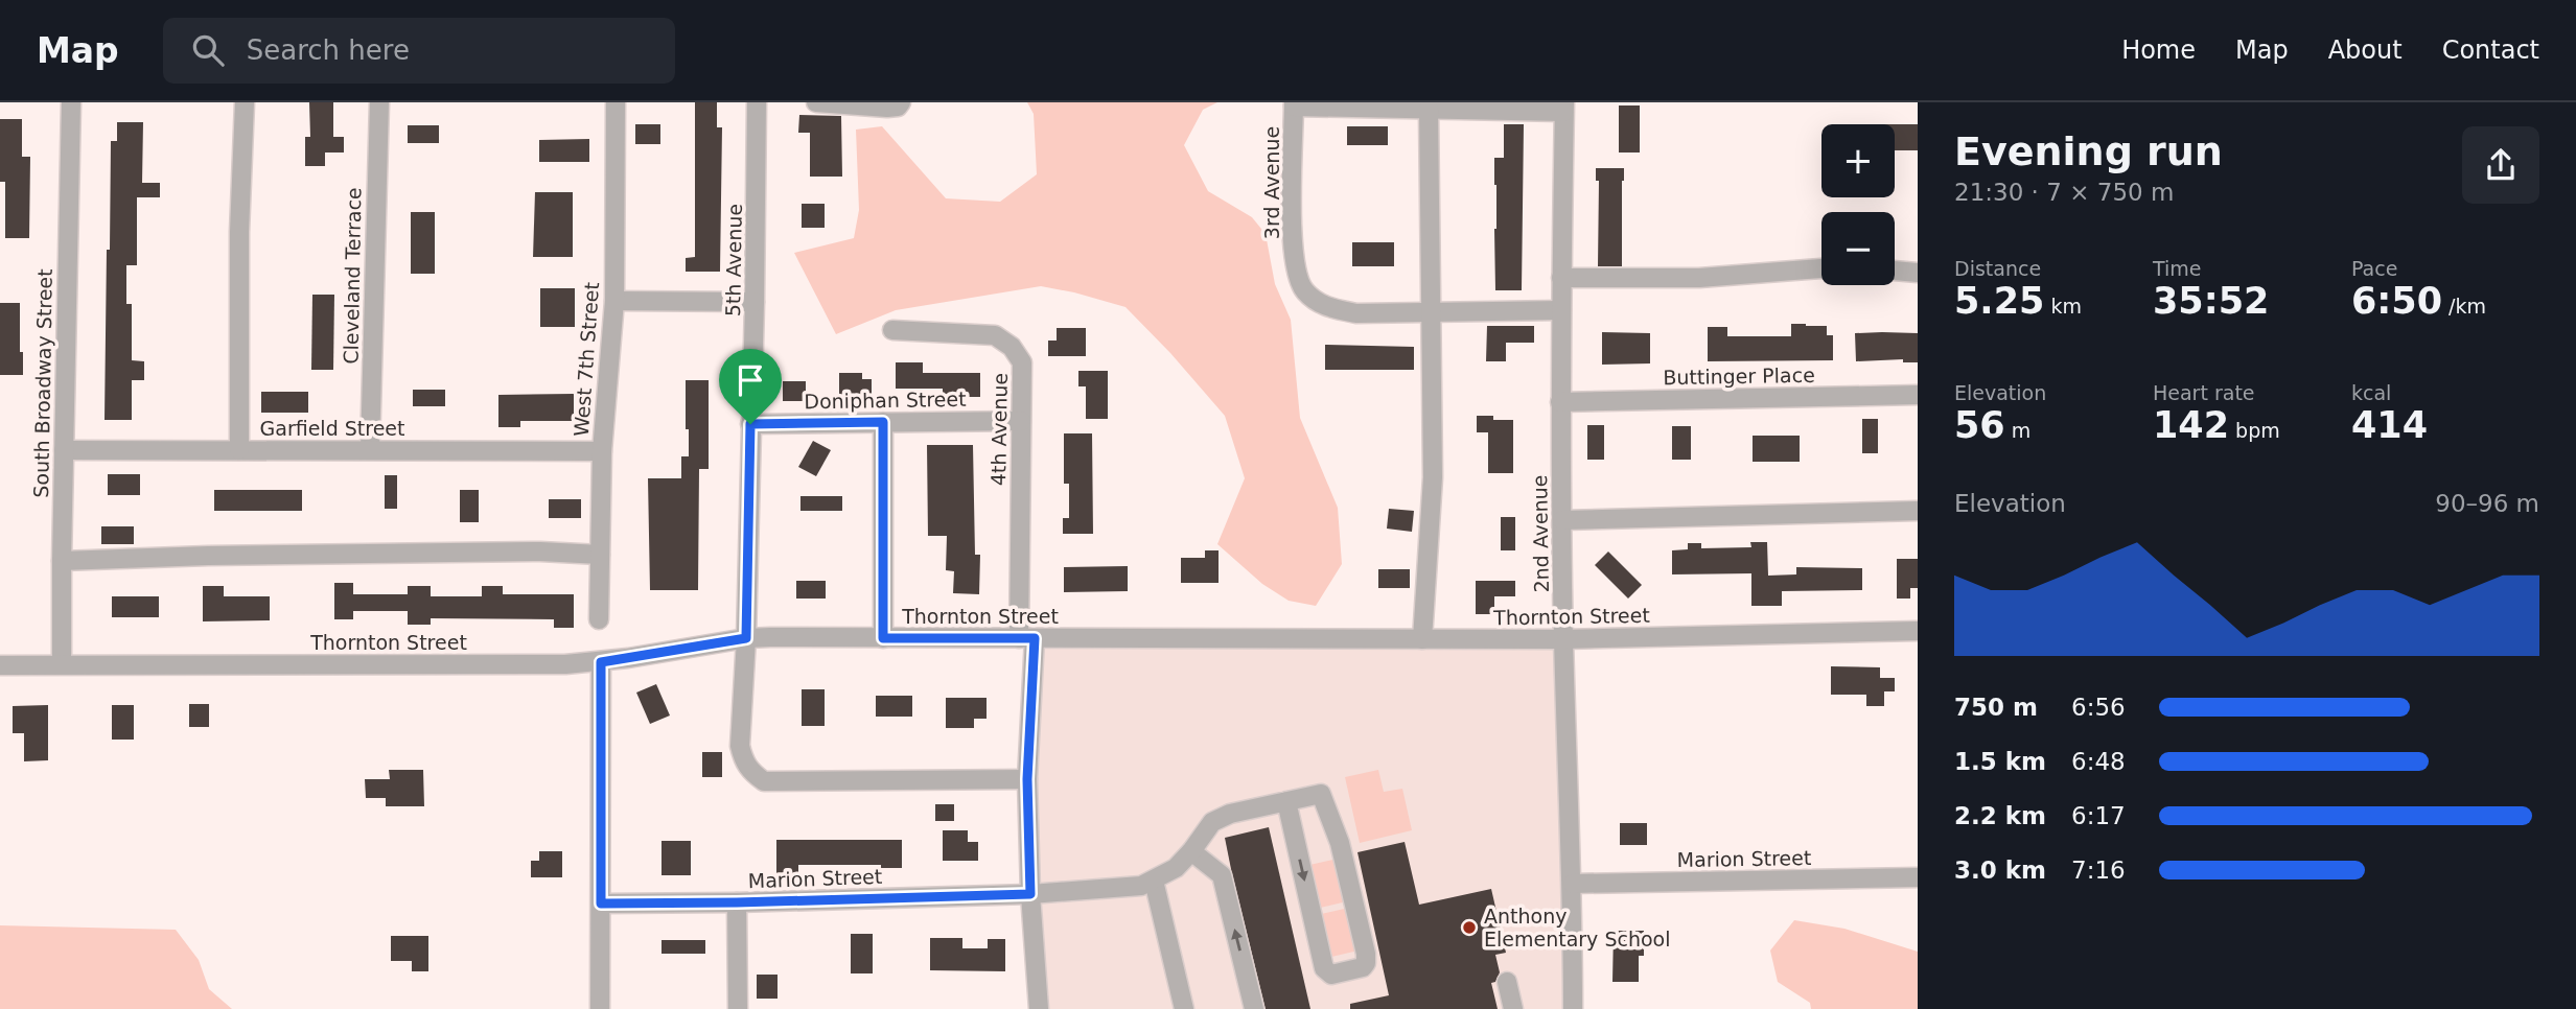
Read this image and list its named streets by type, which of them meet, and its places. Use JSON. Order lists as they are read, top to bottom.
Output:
{
  "streets": {
    "street": [
      "3rd Avenue",
      "5th Avenue",
      "Cleveland Terrace",
      "West 7th Street",
      "Buttinger Place",
      "South Broadway Street",
      "Doniphan Street",
      "Garfield Street",
      "4th Avenue",
      "2nd Avenue",
      "Thornton Street",
      "Marion Street"
    ]
  },
  "crossings": [
    ["5th Avenue", "Doniphan Street"],
    ["5th Avenue", "4th Avenue"],
    ["5th Avenue", "Thornton Street"],
    ["Cleveland Terrace", "Garfield Street"],
    ["West 7th Street", "Garfield Street"],
    ["Buttinger Place", "2nd Avenue"],
    ["South Broadway Street", "Garfield Street"],
    ["South Broadway Street", "Thornton Street"],
    ["Doniphan Street", "4th Avenue"],
    ["4th Avenue", "Thornton Street"],
    ["4th Avenue", "Marion Street"],
    ["2nd Avenue", "Thornton Street"],
    ["2nd Avenue", "Marion Street"]
  ],
  "places": ["Anthony Elementary School"],
  "page": {
    "header": "Map",
    "search": "Search here",
    "nav": [
      "Home",
      "Map",
      "About",
      "Contact"
    ],
    "heading": ["Evening run", "21:30 · 7 × 750 m"],
    "map_buttons": ["+", "−"],
    "stats": [
      ["Distance", "5.25 km"],
      ["Time", "35:52"],
      ["Pace", "6:50 /km"],
      ["Elevation", "56 m"],
      ["Heart rate", "142 bpm"],
      ["kcal", "414"]
    ],
    "chart": ["Elevation", "90–96 m"],
    "list": [
      {
        "name": "750 m",
        "note": "6:56"
      },
      {
        "name": "1.5 km",
        "note": "6:48"
      },
      {
        "name": "2.2 km",
        "note": "6:17"
      },
      {
        "name": "3.0 km",
        "note": "7:16"
      }
    ]
  }
}
